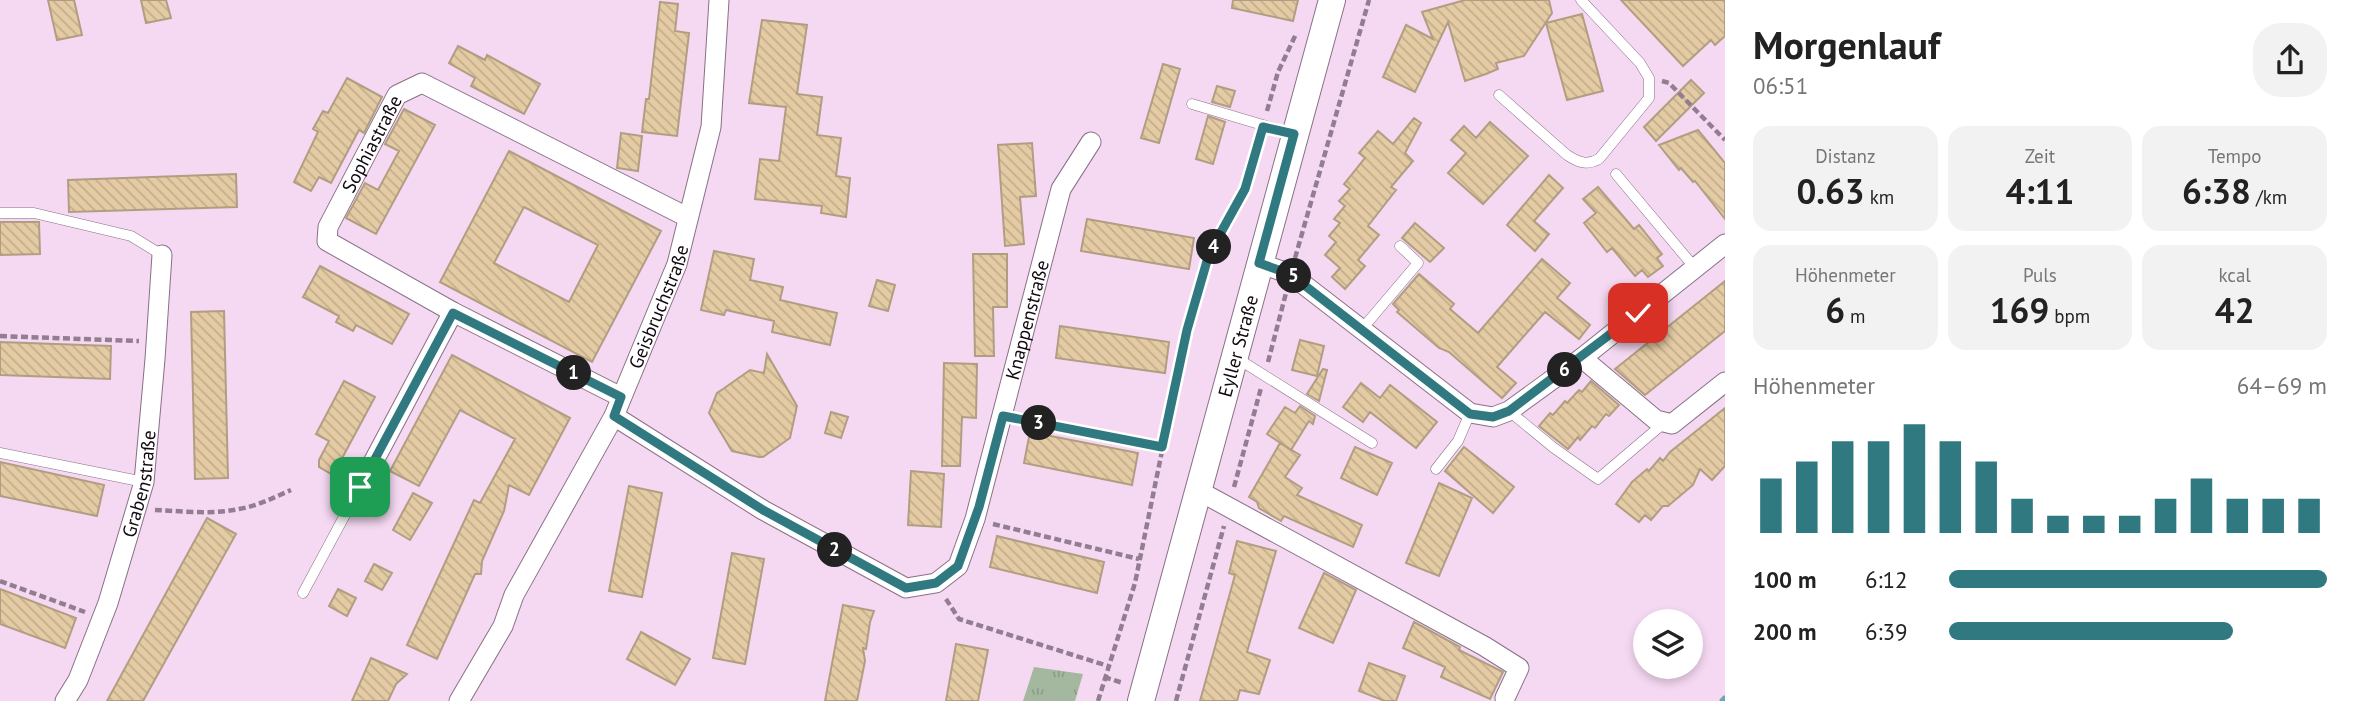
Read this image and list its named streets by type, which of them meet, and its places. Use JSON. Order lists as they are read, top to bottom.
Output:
{
  "streets": {
    "main road": ["Eyller Straße"],
    "street": [
      "Sophiastraße",
      "Geisbruchstraße",
      "Knappenstraße",
      "Grabenstraße"
    ]
  },
  "crossings": [
    ["Sophiastraße", "Geisbruchstraße"]
  ],
  "page": {
    "heading": ["Morgenlauf", "06:51"],
    "stats": [
      ["Distanz", "0.63 km"],
      ["Zeit", "4:11"],
      ["Tempo", "6:38 /km"],
      ["Höhenmeter", "6 m"],
      ["Puls", "169 bpm"],
      ["kcal", "42"]
    ],
    "pins": [
      "4",
      "5",
      "6",
      "1",
      "3",
      "2"
    ],
    "chart": ["Höhenmeter", "64–69 m"],
    "list": [
      {
        "name": "100 m",
        "note": "6:12"
      },
      {
        "name": "200 m",
        "note": "6:39"
      }
    ]
  }
}
